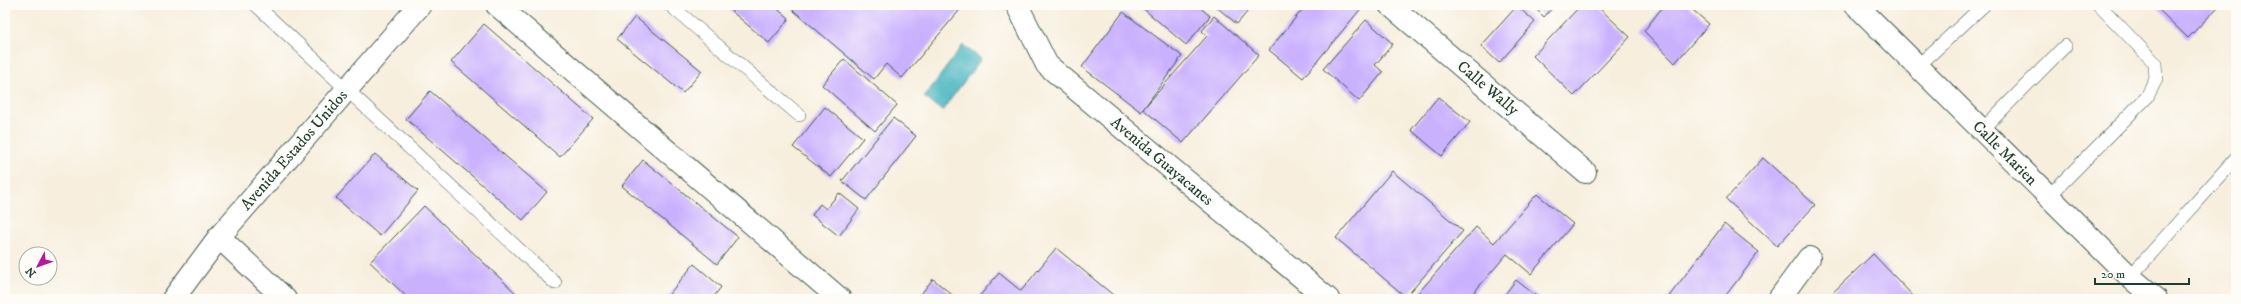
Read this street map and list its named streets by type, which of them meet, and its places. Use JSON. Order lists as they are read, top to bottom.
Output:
{
  "streets": {
    "street": [
      "Calle Wally",
      "Avenida Estados Unidos",
      "Calle Marien",
      "Avenida Guayacanes"
    ]
  },
  "scale_bar": "20 m",
  "north": "bottom left"
}
